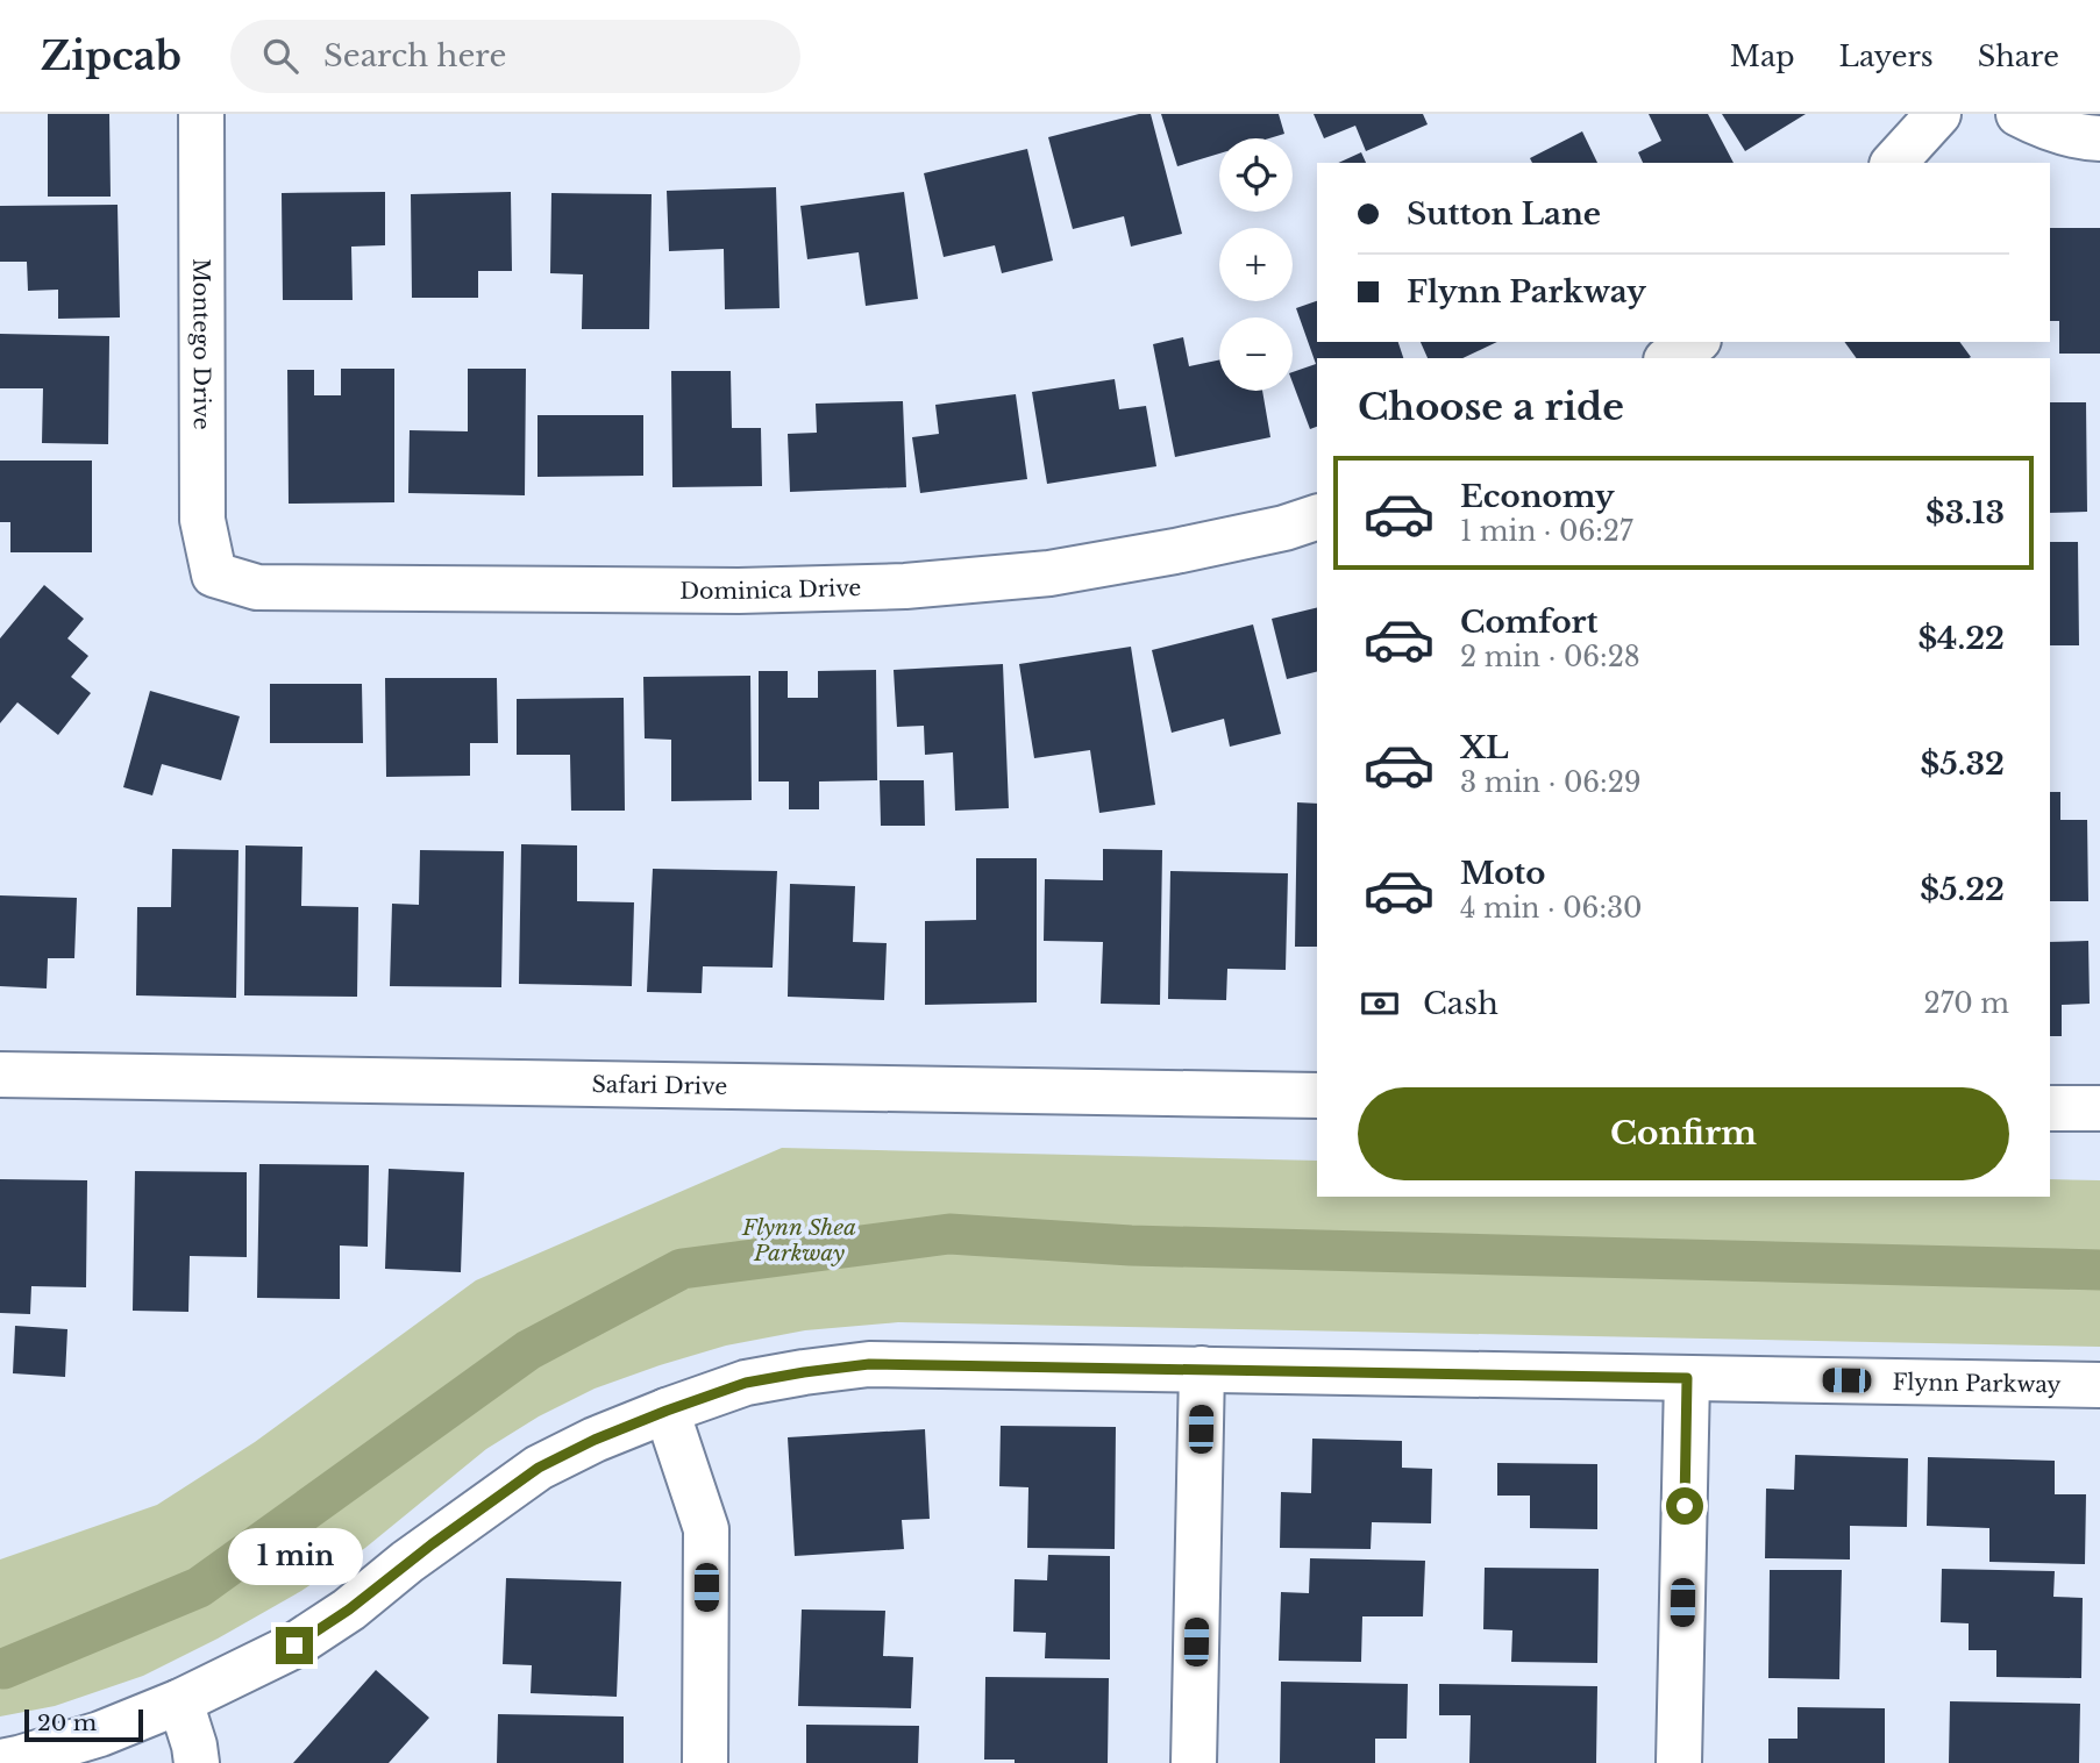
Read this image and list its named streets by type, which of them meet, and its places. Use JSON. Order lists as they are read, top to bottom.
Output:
{
  "streets": {
    "street": [
      "Montego Drive",
      "Dominica Drive",
      "Safari Drive",
      "Flynn Parkway"
    ]
  },
  "crossings": [
    ["Montego Drive", "Dominica Drive"]
  ],
  "parks": ["Flynn Shea Parkway"],
  "scale_bar": "20 m",
  "page": {
    "header": "Zipcab",
    "search": "Search here",
    "nav": ["Map", "Layers", "Share"],
    "map_buttons": ["+", "−"],
    "banner": ["Sutton Lane", "Flynn Parkway"],
    "heading": "Choose a ride",
    "list": [
      {
        "name": "Economy",
        "note": "1 min · 06:27",
        "value": "$3.13"
      },
      {
        "name": "Comfort",
        "note": "2 min · 06:28",
        "value": "$4.22"
      },
      {
        "name": "XL",
        "note": "3 min · 06:29",
        "value": "$5.32"
      },
      {
        "name": "Moto",
        "note": "4 min · 06:30",
        "value": "$5.22"
      }
    ],
    "pay": ["Cash", "270 m"],
    "buttons": "Confirm",
    "bubble": "1 min",
    "scale": "20 m"
  }
}
